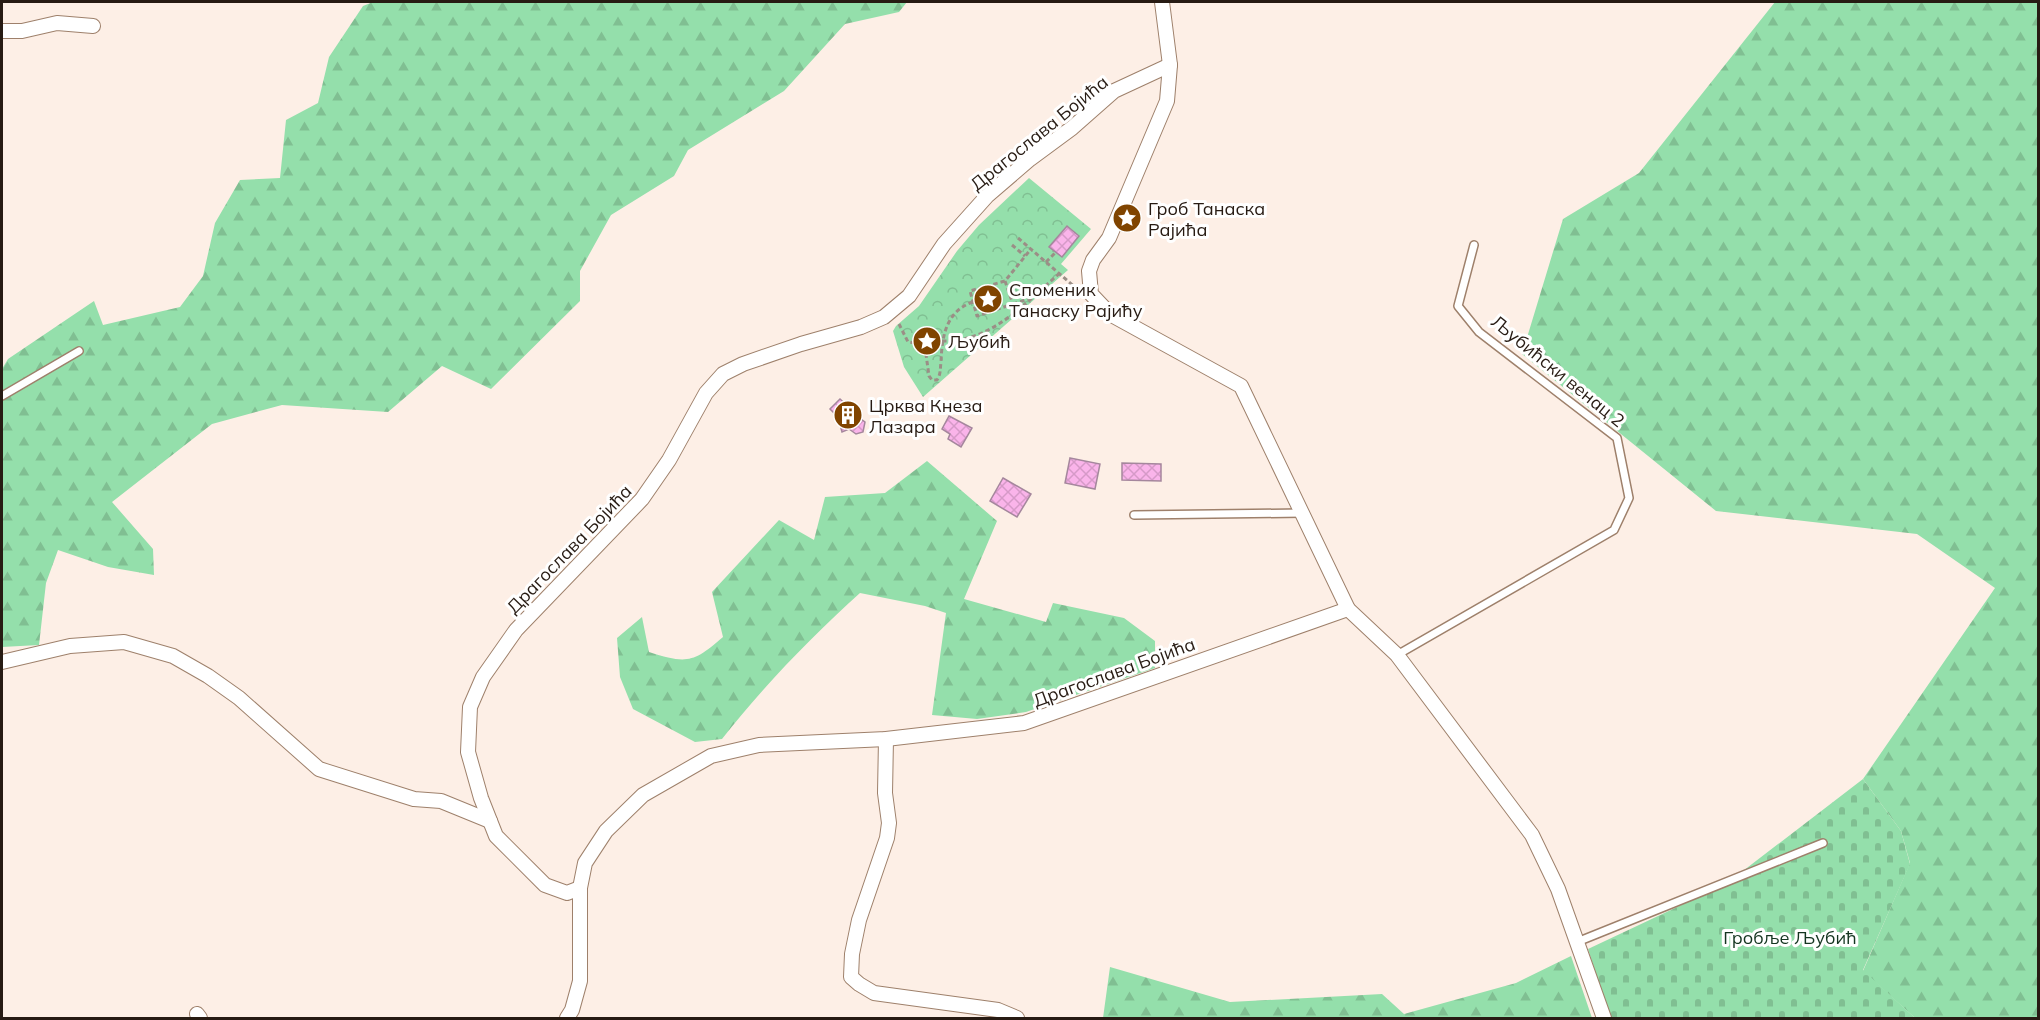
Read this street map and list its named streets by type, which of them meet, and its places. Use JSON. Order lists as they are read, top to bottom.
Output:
{
  "streets": {
    "street": ["Драгослава Бојића"],
    "lane": ["Љубићски венац 2"]
  },
  "parks": ["Гробље Љубић"],
  "places": {
    "place": ["Гроб Танаска Рајића", "Споменик Танаску Рајићу", "Љубић"],
    "building": ["Црква Кнеза Лазара"]
  }
}
